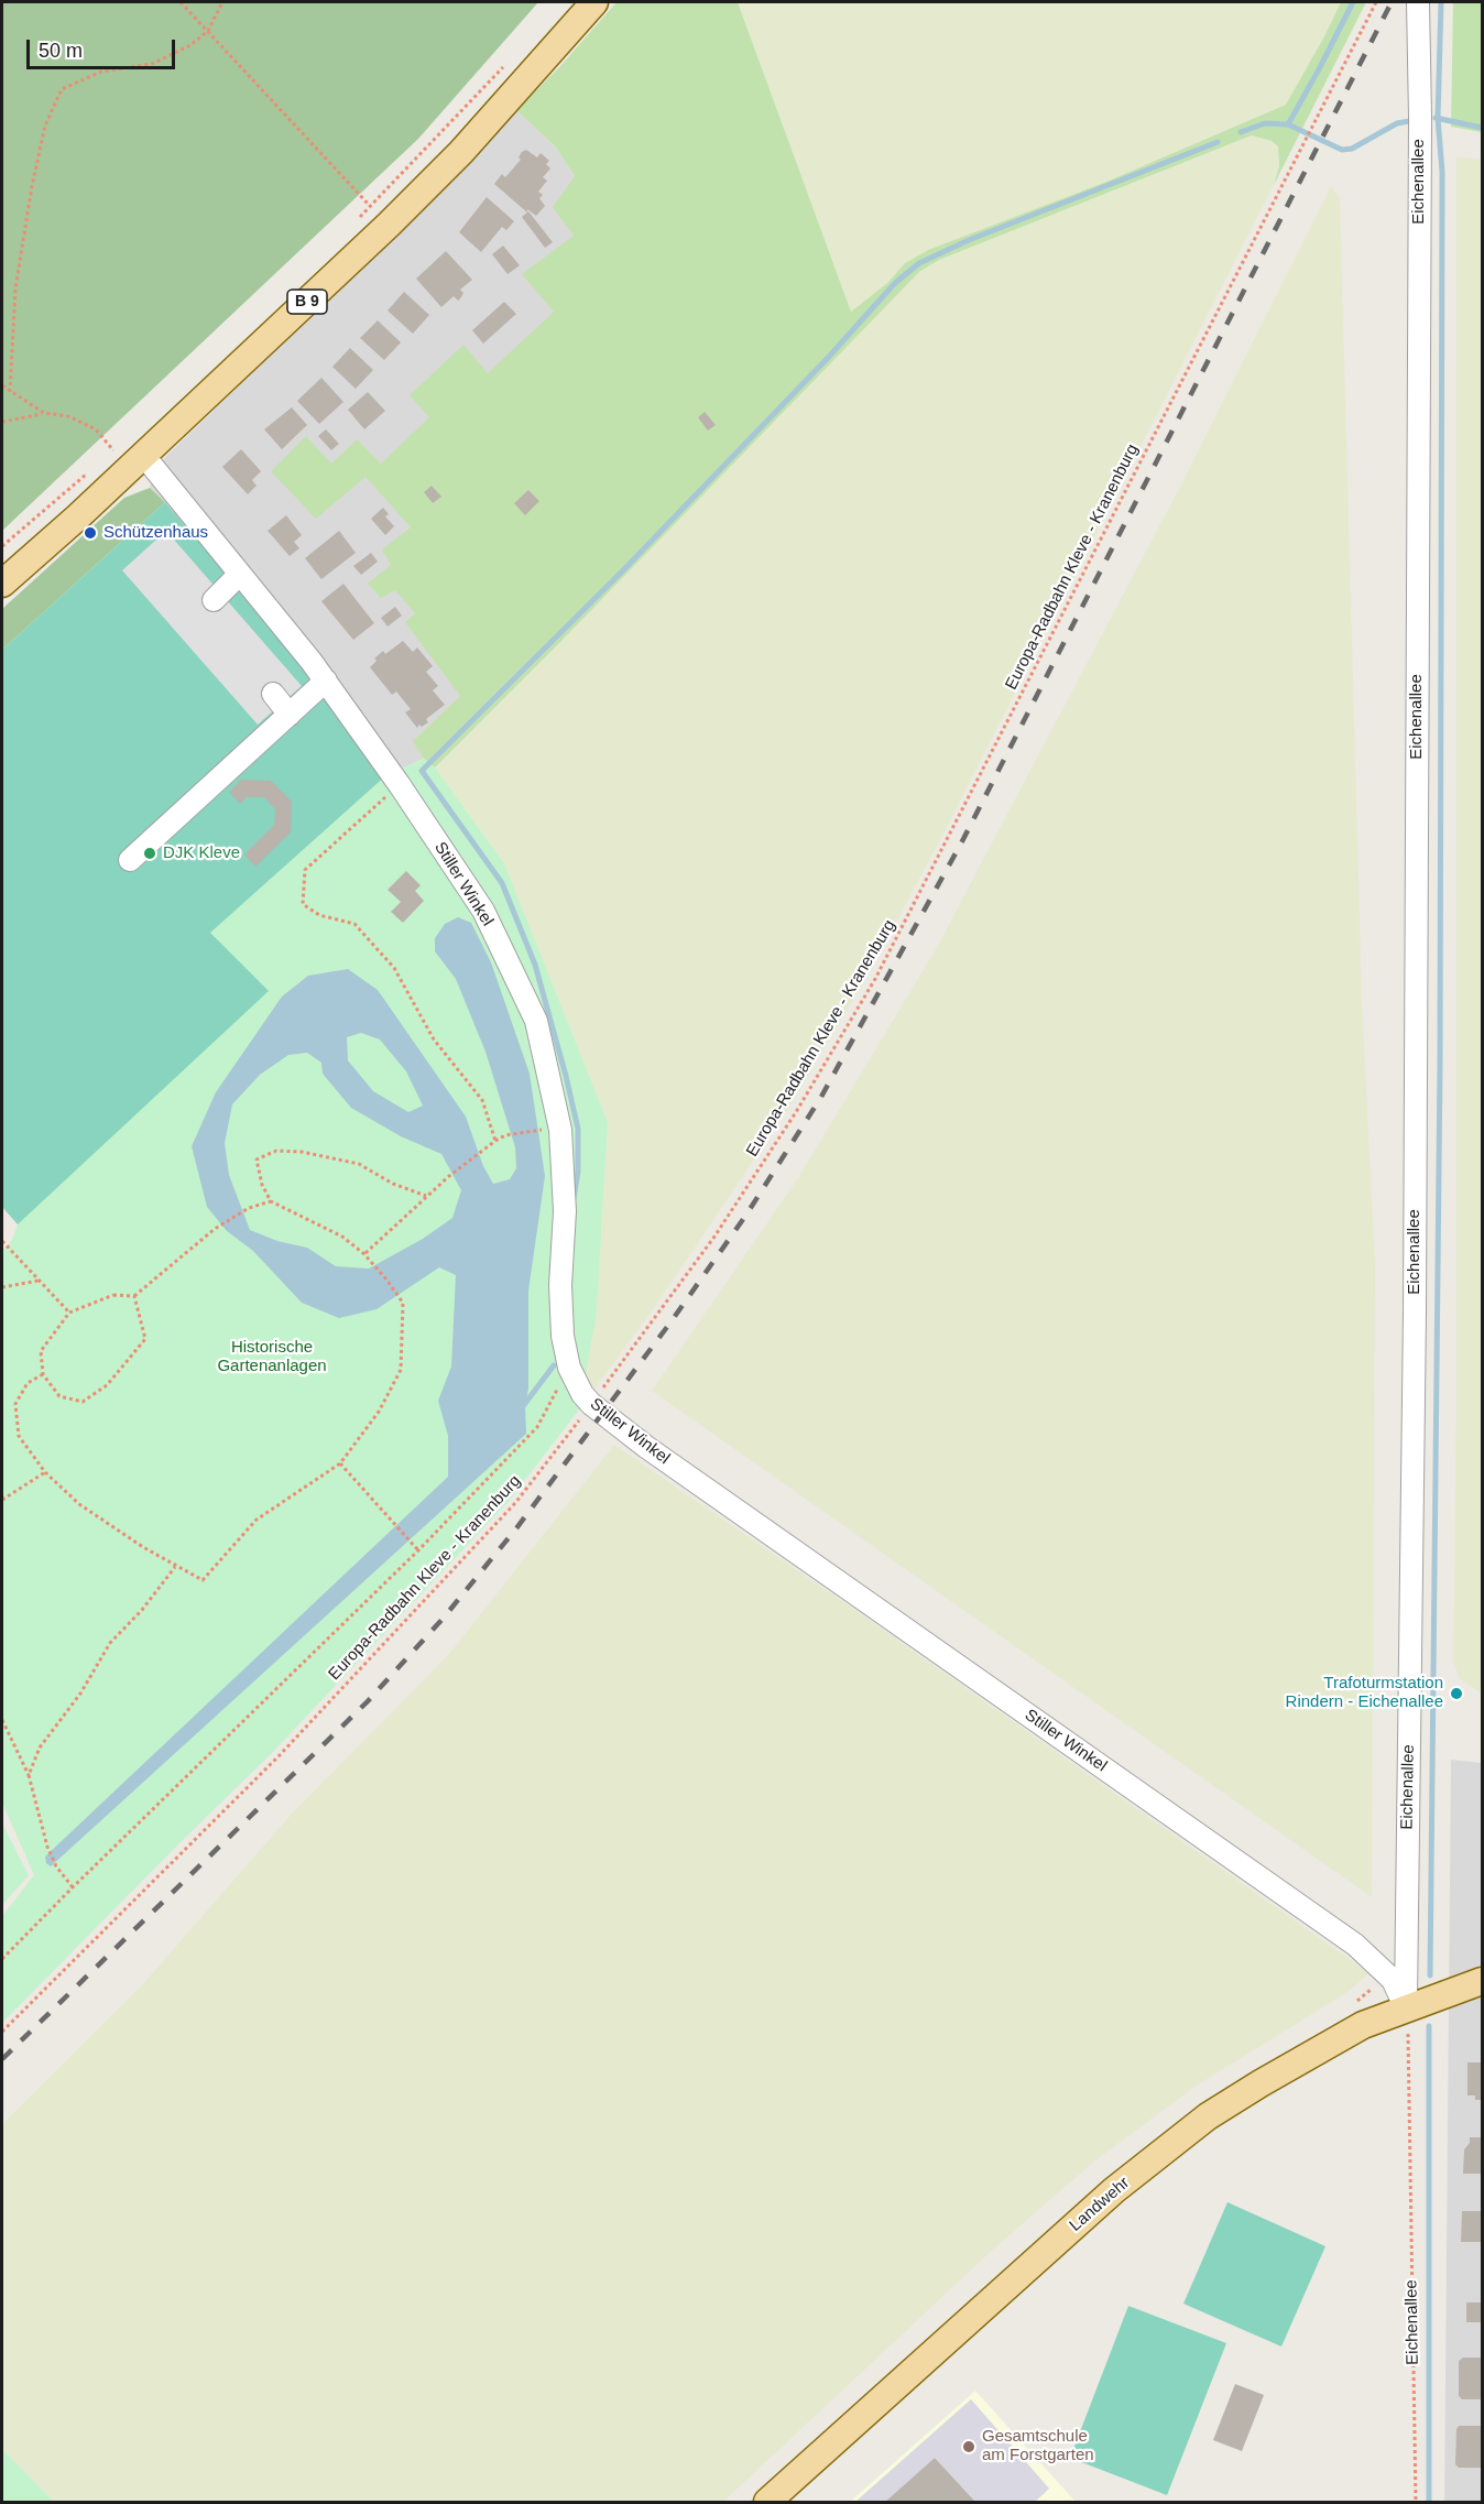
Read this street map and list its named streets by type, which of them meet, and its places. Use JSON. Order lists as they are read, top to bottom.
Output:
{
  "streets": {
    "main road": ["B 9", "Landwehr"],
    "street": ["Eichenallee", "Stiller Winkel"],
    "path": ["Europa-Radbahn Kleve - Kranenburg"]
  },
  "crossings": [
    ["Eichenallee", "Stiller Winkel"],
    ["Eichenallee", "Landwehr"],
    ["B 9", "Stiller Winkel"],
    ["Europa-Radbahn Kleve - Kranenburg", "Stiller Winkel"],
    ["Stiller Winkel", "Landwehr"]
  ],
  "parks": ["Historische Gartenanlagen"],
  "places": [
    "Schützenhaus",
    "DJK Kleve",
    "Trafoturmstation Rindern - Eichenallee",
    "Gesamtschule am Forstgarten"
  ],
  "scale_bar": "50 m"
}
